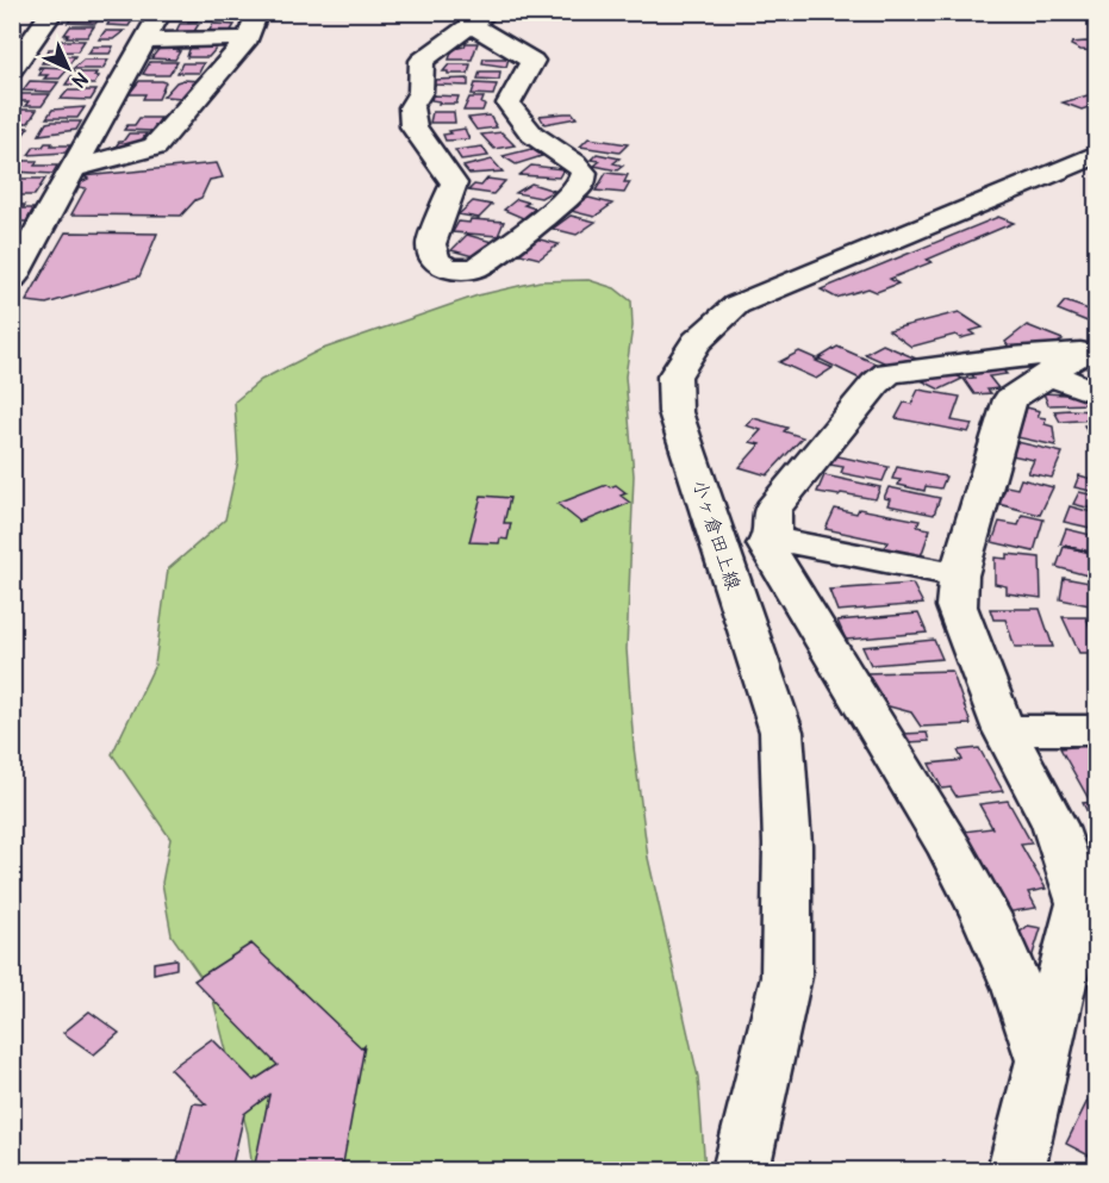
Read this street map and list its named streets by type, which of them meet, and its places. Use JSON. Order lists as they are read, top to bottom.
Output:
{
  "streets": {
    "street": ["小ヶ倉田上線"]
  },
  "north": "bottom right"
}
